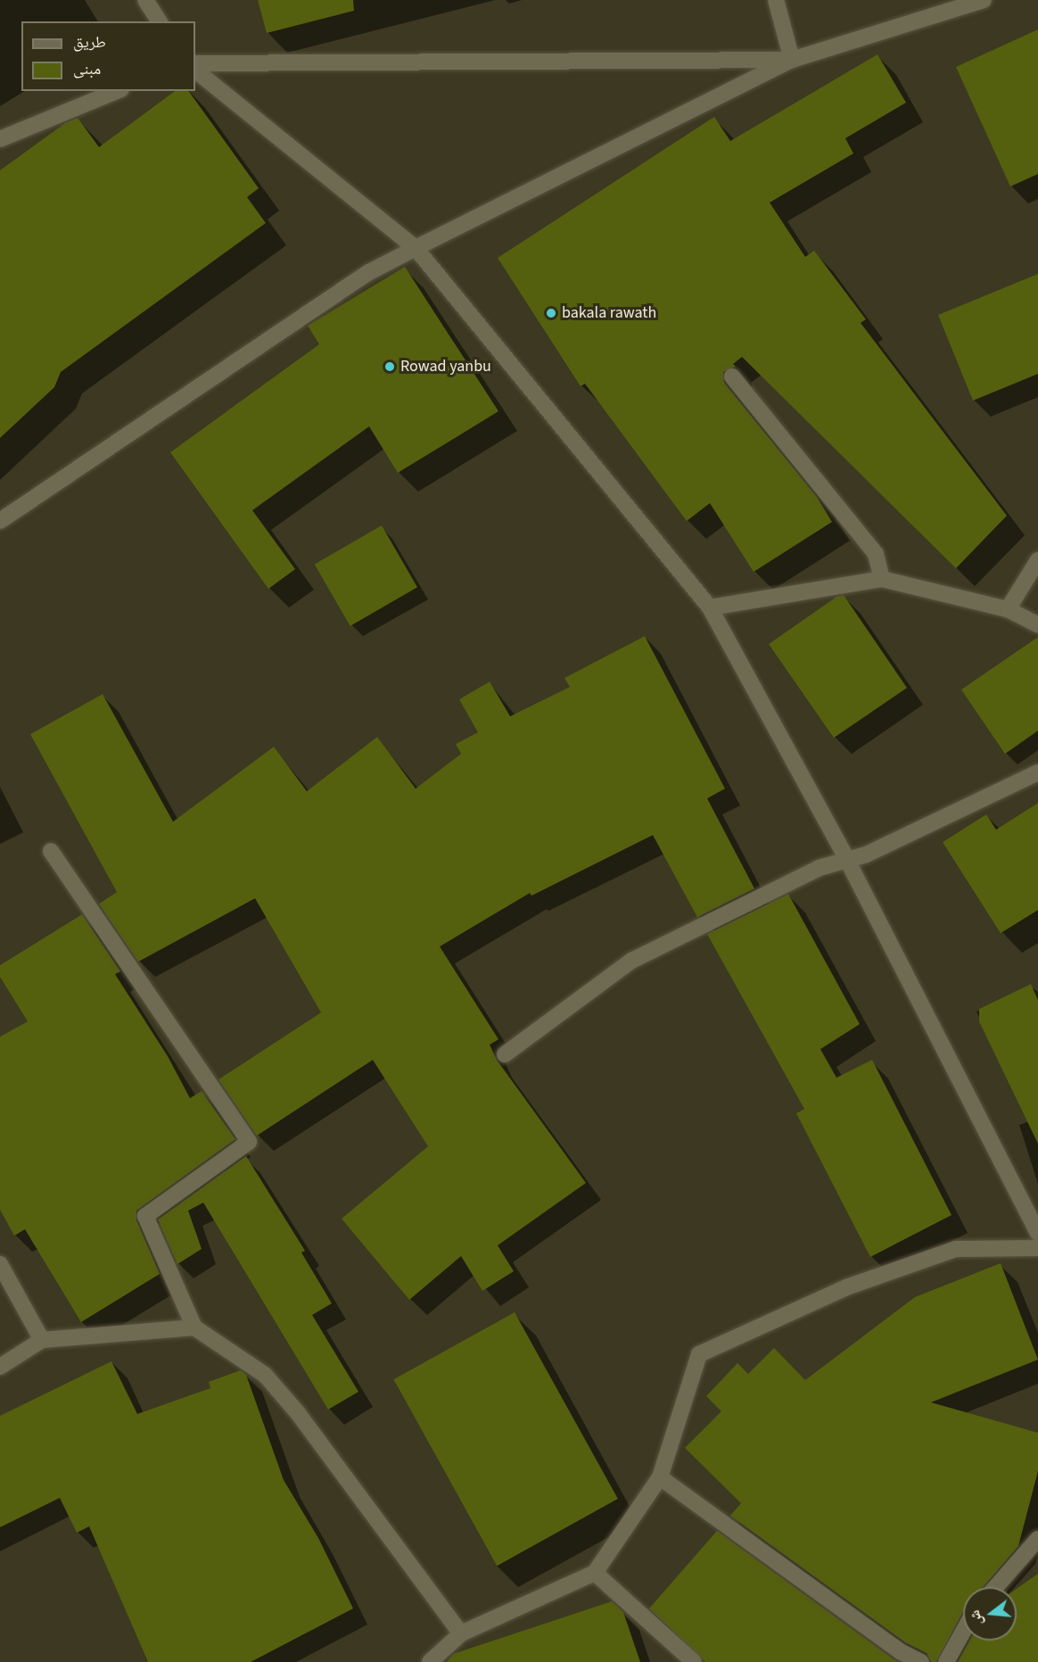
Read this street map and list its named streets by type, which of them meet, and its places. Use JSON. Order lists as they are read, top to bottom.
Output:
{
  "places": ["bakala rawath", "Rowad yanbu"],
  "legend": ["طريق", "مبنى"],
  "north": "left"
}
